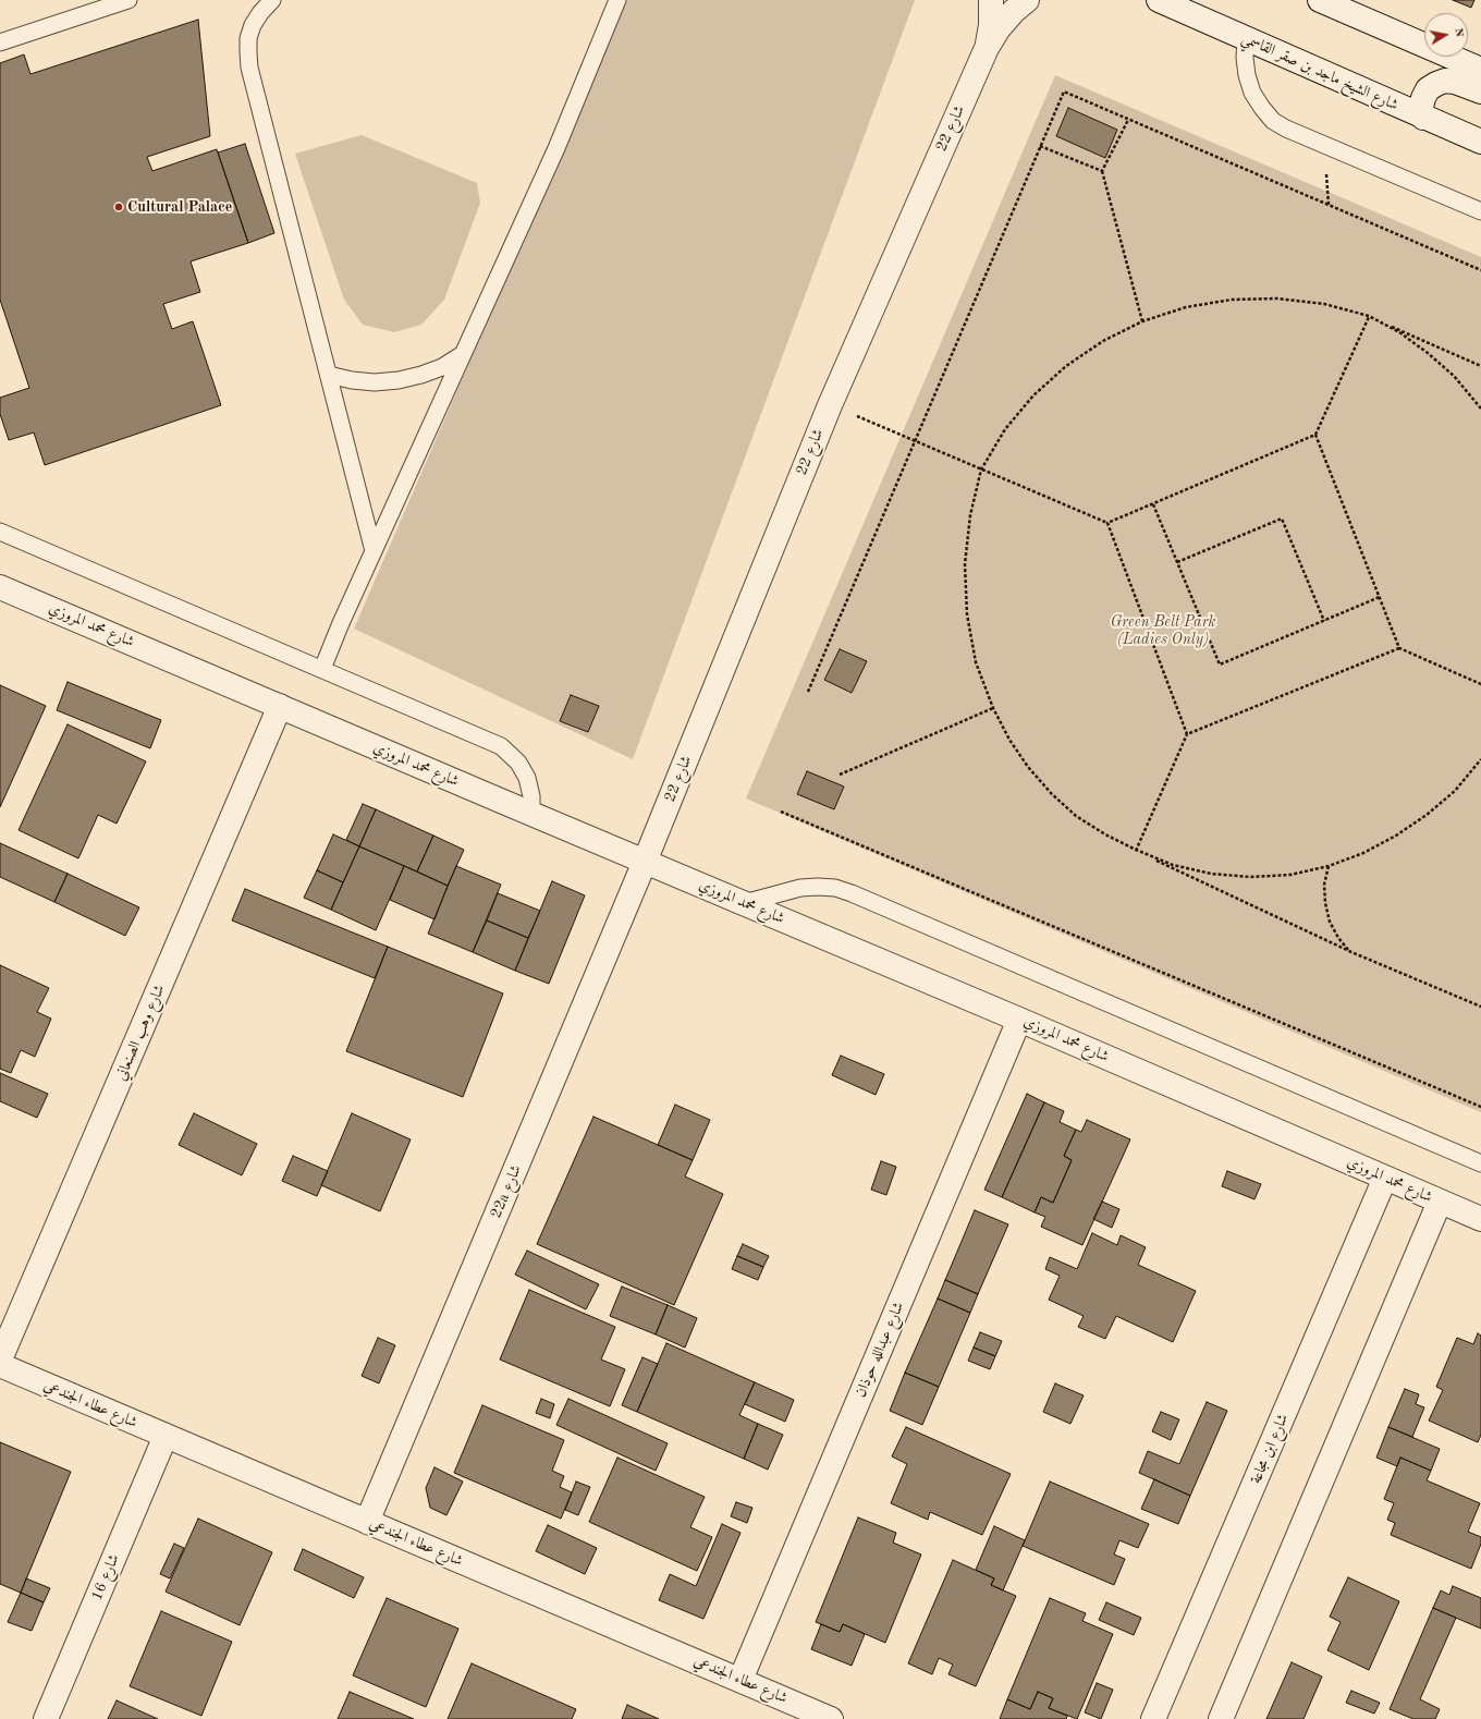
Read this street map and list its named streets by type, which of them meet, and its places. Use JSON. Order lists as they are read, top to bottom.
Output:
{
  "streets": {
    "street": [
      "شارع الشيخ ماجد بن صقر القاسمي",
      "شارع 22",
      "شارع محمد المروزي",
      "شارع وهب الصنعاني",
      "22a شارع",
      "شارع عبدالله حوذان",
      "شارع عطاء الجندعي",
      "شارع ابن مجاعة",
      "شارع 16"
    ]
  },
  "crossings": [
    ["شارع 22", "شارع محمد المروزي"],
    ["شارع 22", "22a شارع"],
    ["شارع محمد المروزي", "شارع وهب الصنعاني"],
    ["شارع محمد المروزي", "22a شارع"],
    ["شارع محمد المروزي", "شارع عبدالله حوذان"],
    ["شارع محمد المروزي", "شارع ابن مجاعة"],
    ["22a شارع", "شارع عطاء الجندعي"],
    ["شارع عبدالله حوذان", "شارع عطاء الجندعي"],
    ["شارع عطاء الجندعي", "شارع 16"]
  ],
  "parks": ["Green Belt Park (Ladies Only)"],
  "places": ["Cultural Palace"],
  "north": "right"
}
